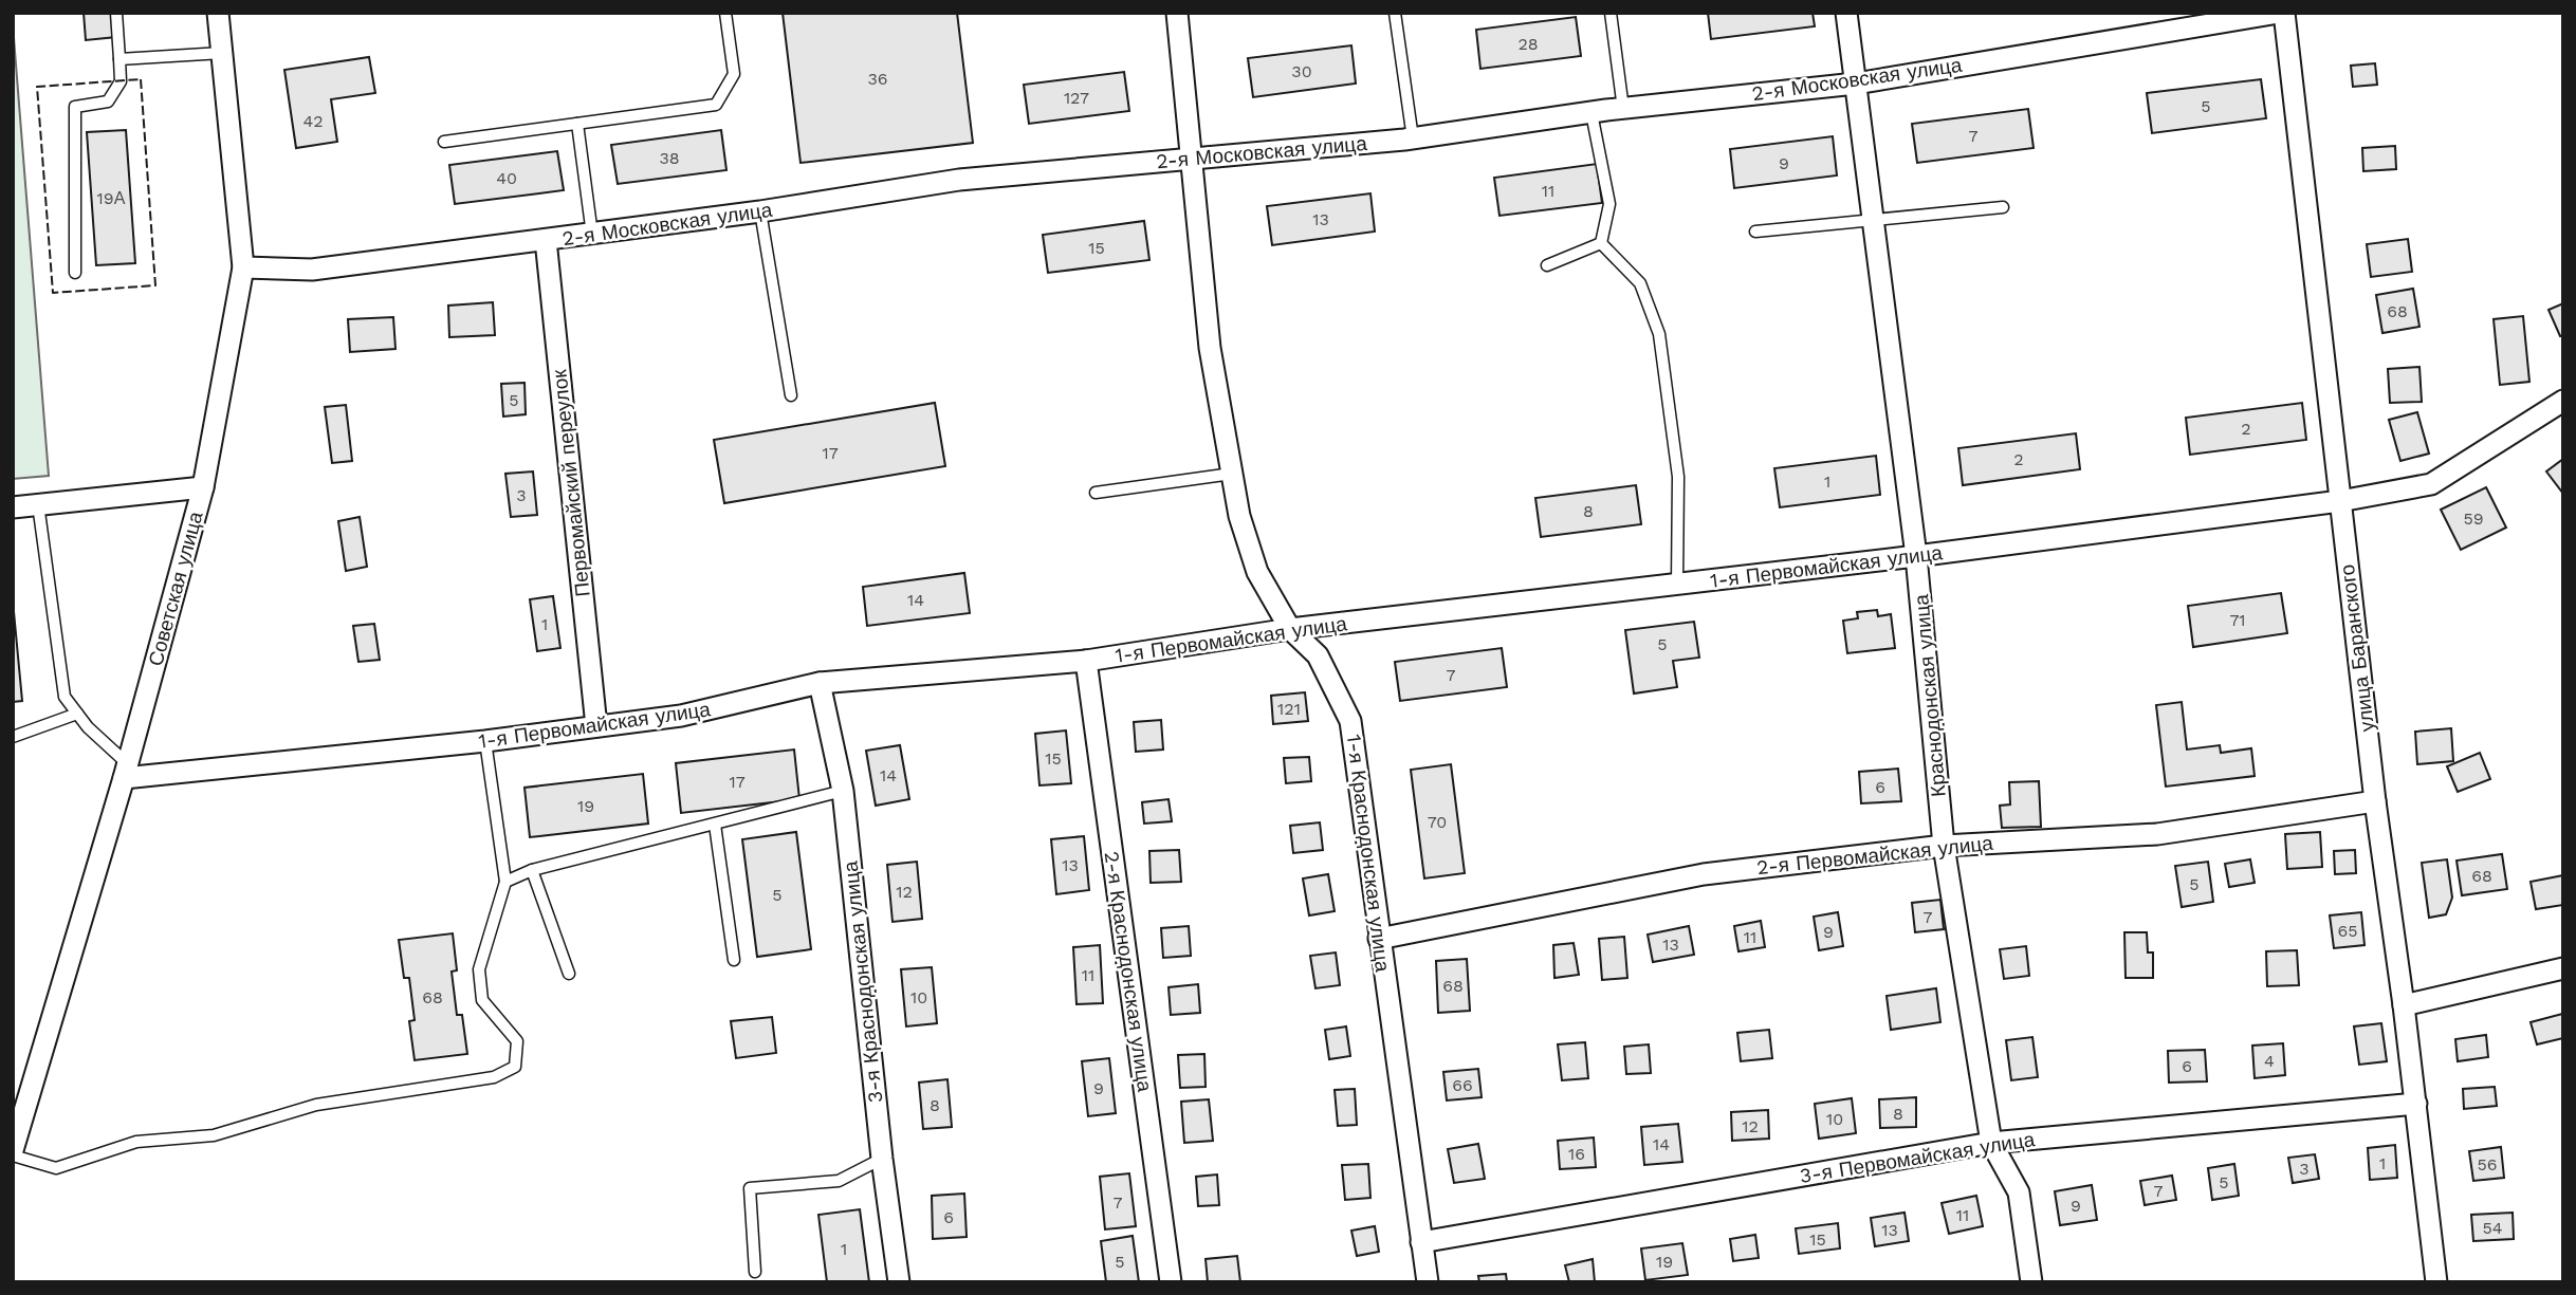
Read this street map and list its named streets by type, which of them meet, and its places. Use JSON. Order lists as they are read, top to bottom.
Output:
{
  "streets": {
    "street": [
      "2-я Московская улица",
      "Первомайский переулок",
      "1-я Первомайская улица",
      "Советская улица",
      "улица Баранского",
      "Краснодонская улица",
      "1-я Краснодонская улица",
      "2-я Первомайская улица",
      "2-я Краснодонская улица",
      "3-я Краснодонская улица",
      "3-я Первомайская улица"
    ]
  },
  "crossings": [
    ["2-я Московская улица", "Первомайский переулок"],
    ["2-я Московская улица", "Советская улица"],
    ["2-я Московская улица", "улица Баранского"],
    ["2-я Московская улица", "Краснодонская улица"],
    ["2-я Московская улица", "1-я Краснодонская улица"],
    ["Первомайский переулок", "1-я Первомайская улица"],
    ["1-я Первомайская улица", "Советская улица"],
    ["1-я Первомайская улица", "улица Баранского"],
    ["1-я Первомайская улица", "Краснодонская улица"],
    ["1-я Первомайская улица", "1-я Краснодонская улица"],
    ["1-я Первомайская улица", "2-я Краснодонская улица"],
    ["1-я Первомайская улица", "3-я Краснодонская улица"],
    ["улица Баранского", "2-я Первомайская улица"],
    ["улица Баранского", "3-я Первомайская улица"],
    ["Краснодонская улица", "2-я Первомайская улица"],
    ["Краснодонская улица", "3-я Первомайская улица"],
    ["1-я Краснодонская улица", "2-я Первомайская улица"],
    ["1-я Краснодонская улица", "3-я Первомайская улица"]
  ],
  "house_numbers": [
    "28",
    "30",
    "36",
    "127",
    "5",
    "42",
    "7",
    "38",
    "9",
    "40",
    "11",
    "19А",
    "13",
    "15",
    "68",
    "5",
    "2",
    "17",
    "2",
    "1",
    "3",
    "8",
    "59",
    "14",
    "71",
    "1",
    "5",
    "7",
    "121",
    "15",
    "14",
    "17",
    "6",
    "19",
    "70",
    "13",
    "68",
    "5",
    "12",
    "5",
    "7",
    "65",
    "9",
    "11",
    "13",
    "11",
    "68",
    "68",
    "10",
    "4",
    "6",
    "66",
    "9",
    "8",
    "8",
    "10",
    "12",
    "14",
    "16",
    "1",
    "56",
    "3",
    "5",
    "7",
    "7",
    "9",
    "11",
    "6",
    "54",
    "13",
    "15",
    "1",
    "5",
    "19"
  ]
}
